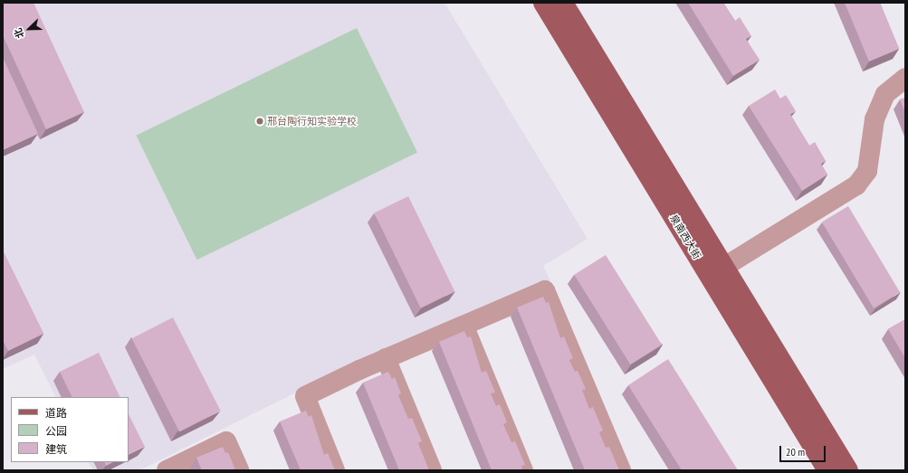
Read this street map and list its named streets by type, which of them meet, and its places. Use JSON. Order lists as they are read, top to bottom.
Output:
{
  "streets": {
    "main road": ["泉南西大街"]
  },
  "places": ["邢台陶行知实验学校"],
  "legend": ["道路", "公园", "建筑"],
  "scale_bar": "20 m",
  "north": "bottom left"
}
